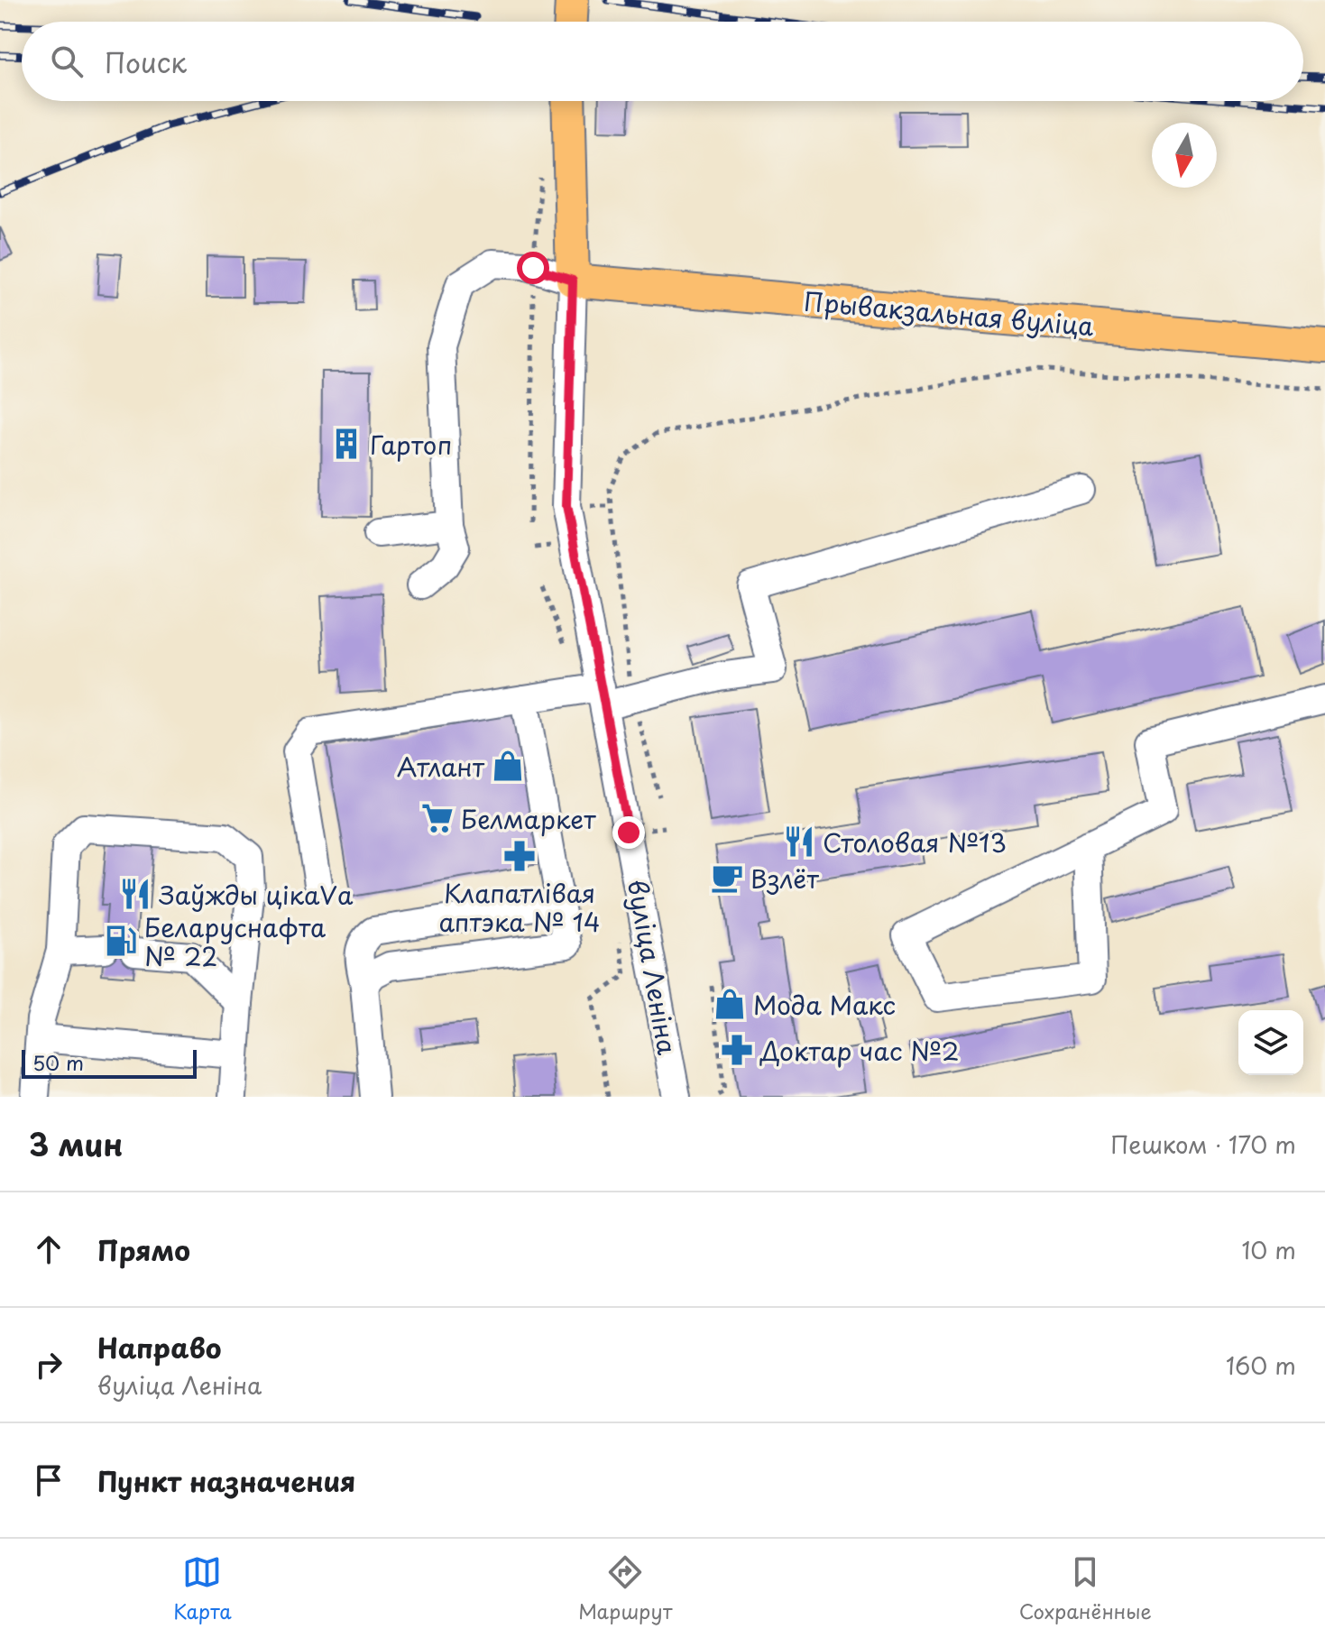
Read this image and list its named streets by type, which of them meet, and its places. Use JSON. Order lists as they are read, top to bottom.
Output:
{
  "streets": {
    "main road": ["Прывакзальная вуліца"],
    "street": ["вуліца Леніна"]
  },
  "crossings": [
    ["Прывакзальная вуліца", "вуліца Леніна"]
  ],
  "places": {
    "building": ["Гартоп"],
    "shop": ["Атлант", "Мода Макс"],
    "supermarket": ["Белмаркет"],
    "restaurant": ["Столовая №13", "Заўжды цікаVа"],
    "pharmacy": ["Клапатлівая аптэка № 14", "Доктар час №2"],
    "cafe": ["Взлёт"],
    "fuel station": ["Беларуснафта № 22"]
  },
  "scale_bar": "50 m",
  "north": "bottom",
  "page": {
    "search": "Поиск",
    "scale": "50 m",
    "heading": ["3 мин", "Пешком · 170 m"],
    "list": [
      ["Прямо", "10 m"],
      ["Направо", "вуліца Леніна", "160 m"],
      "Пункт назначения"
    ],
    "nav": ["Карта", "Маршрут", "Сохранённые"]
  }
}
